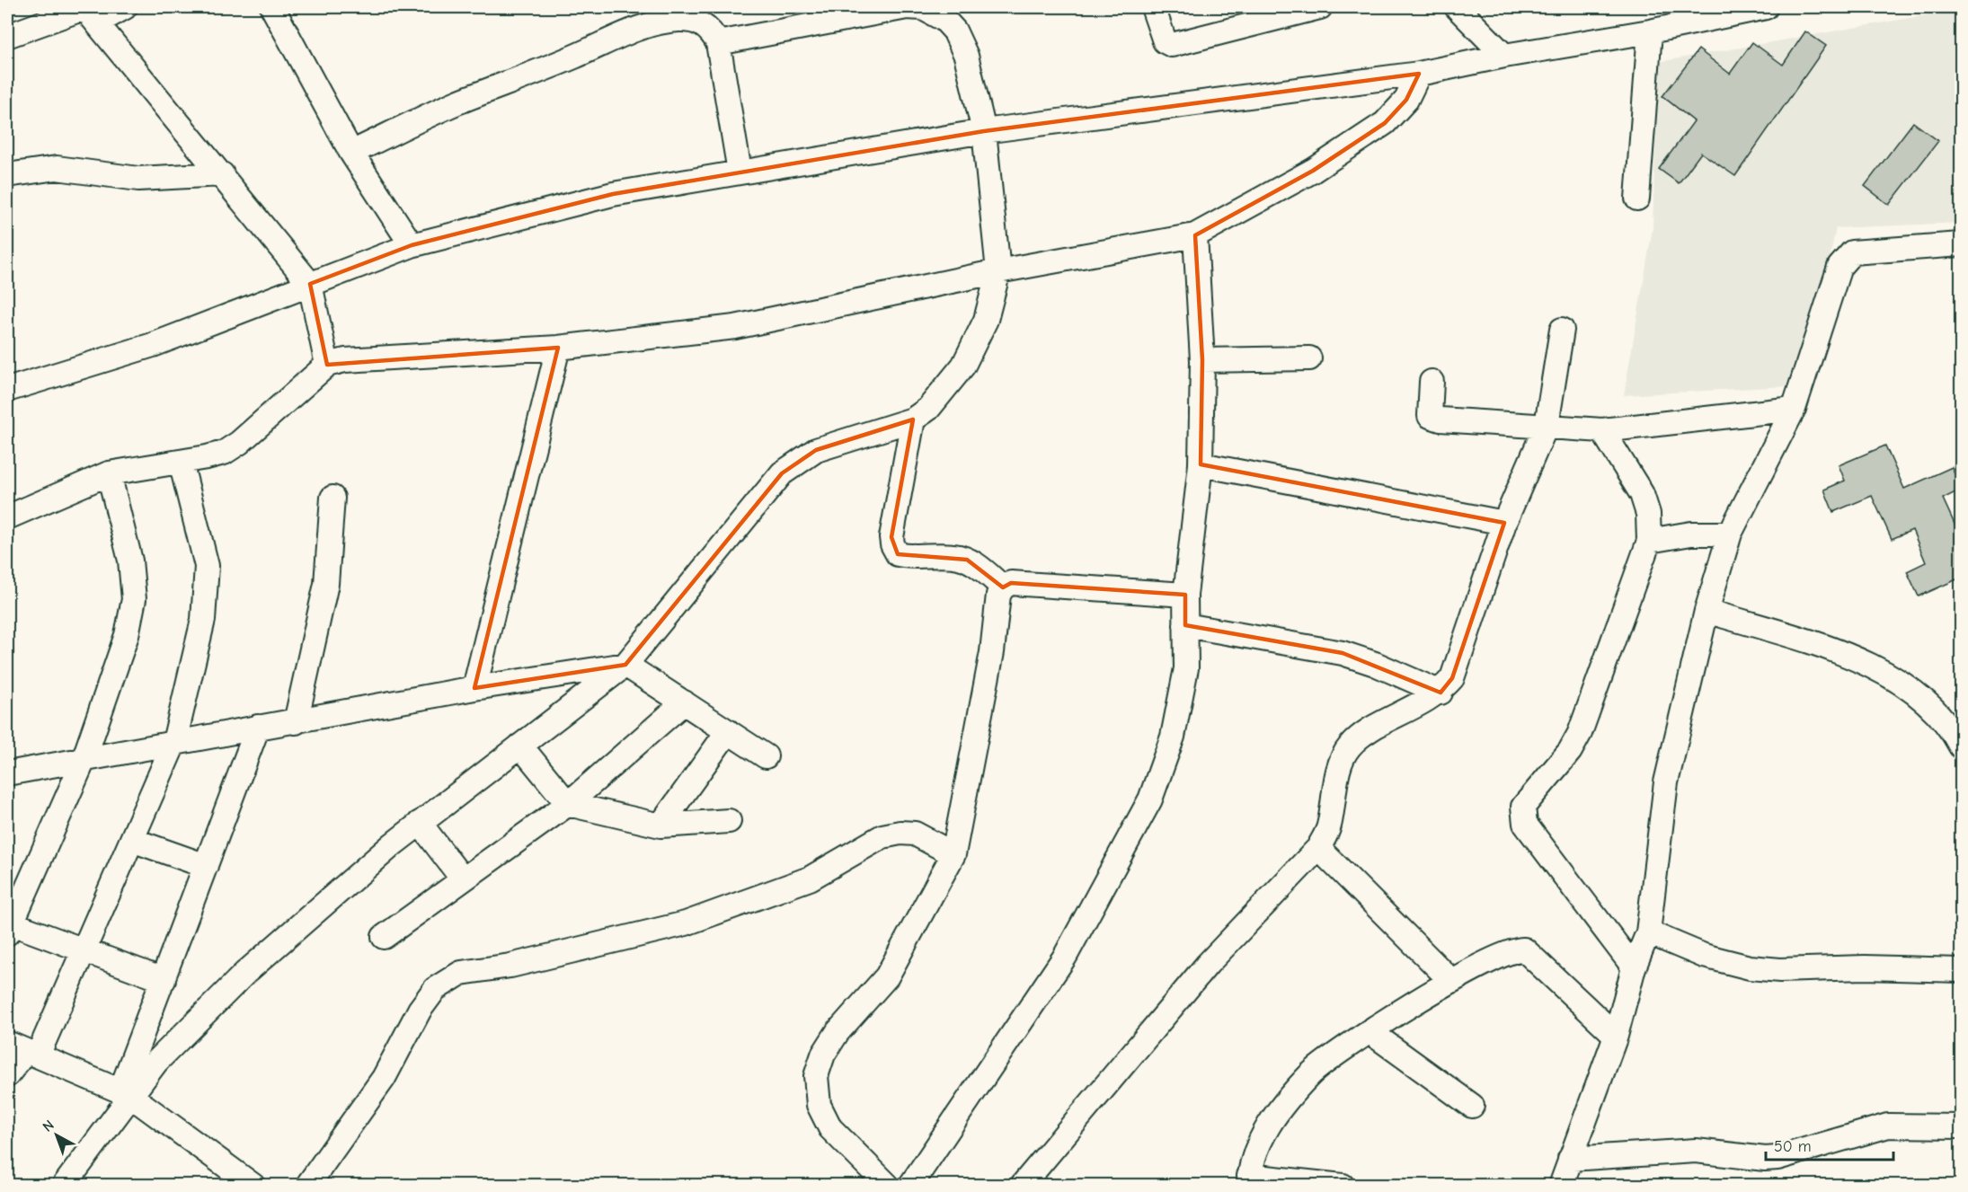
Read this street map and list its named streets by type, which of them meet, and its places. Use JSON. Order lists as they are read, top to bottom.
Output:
{
  "scale_bar": "50 m",
  "north": "top left"
}
